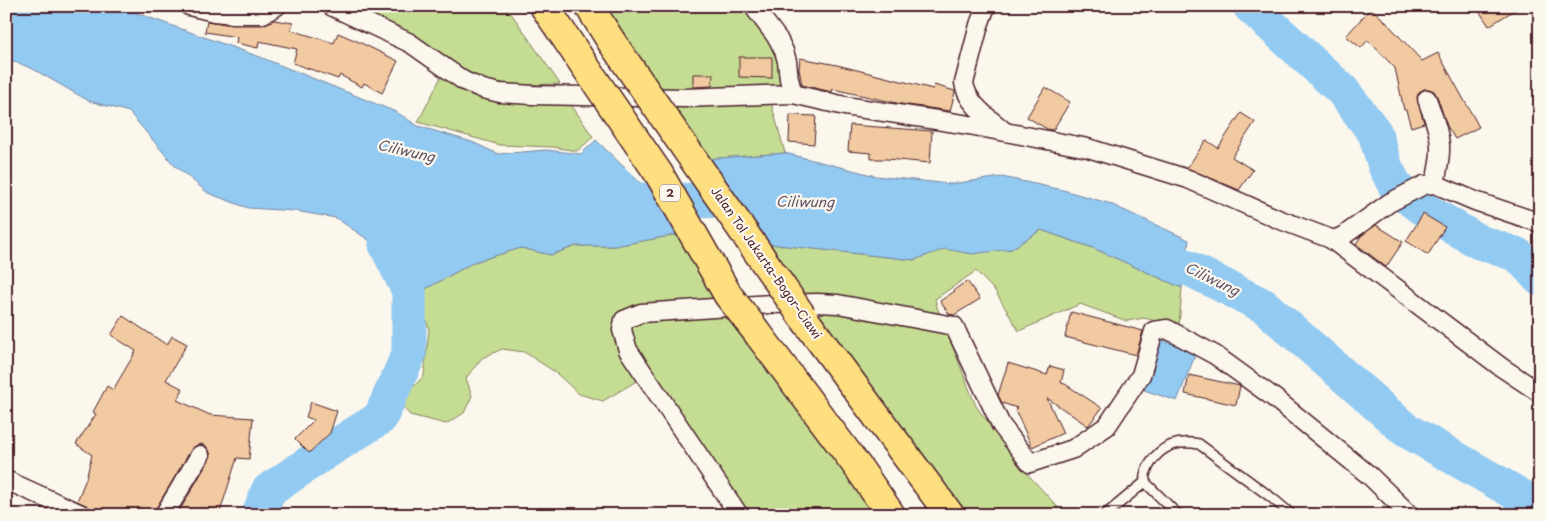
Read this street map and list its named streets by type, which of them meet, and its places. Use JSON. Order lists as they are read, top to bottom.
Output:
{
  "streets": {
    "highway": ["2", "Jalan Tol Jakarta–Bogor–Ciawi"]
  },
  "water": ["Ciliwung"]
}
